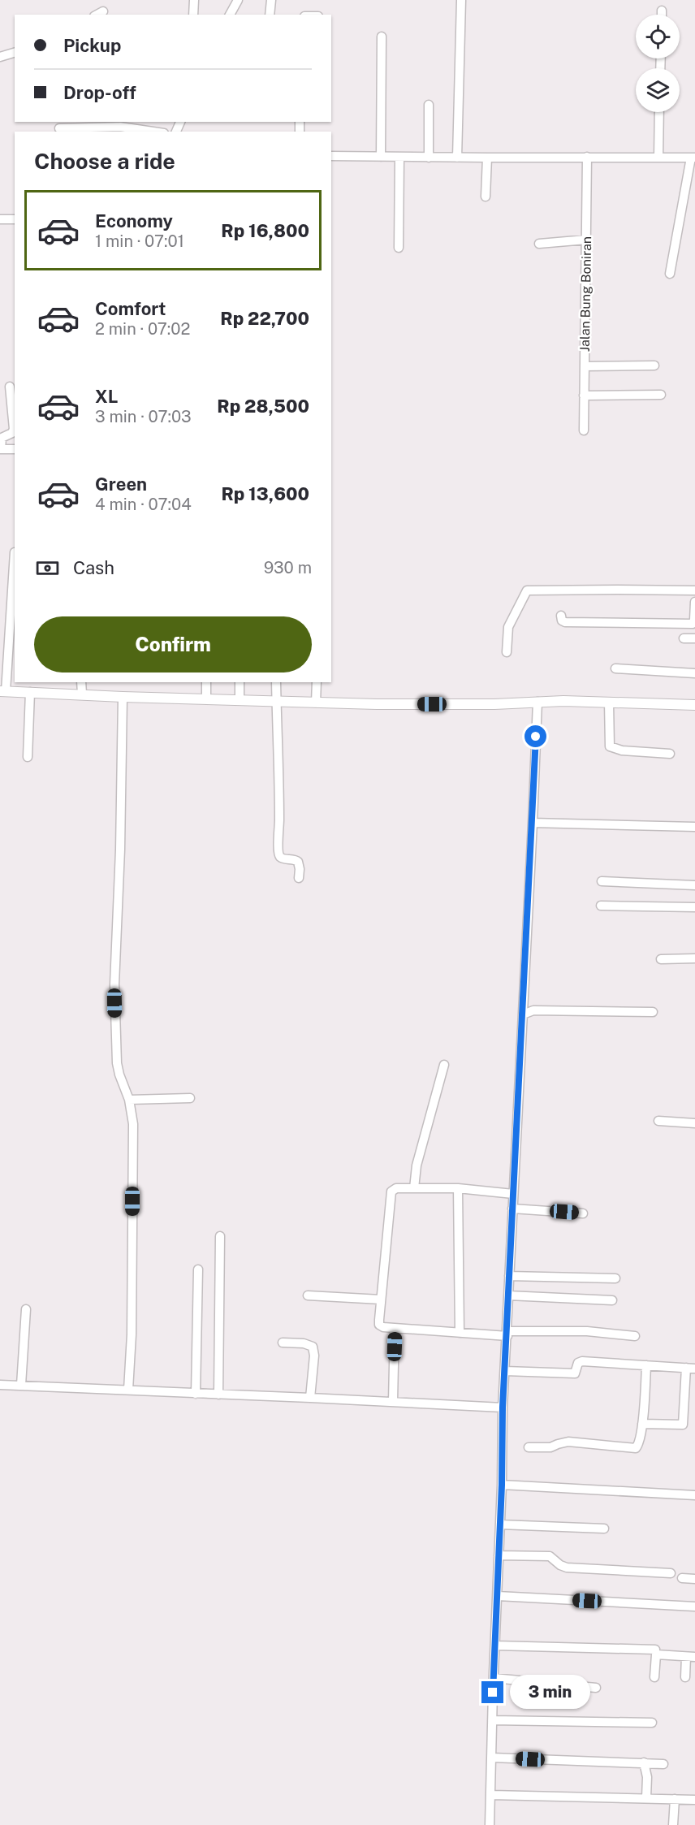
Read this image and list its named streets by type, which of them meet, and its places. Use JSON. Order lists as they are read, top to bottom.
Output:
{
  "streets": {
    "street": ["Jalan Bung Boniran"]
  },
  "page": {
    "banner": ["Pickup", "Drop-off"],
    "heading": "Choose a ride",
    "list": [
      {
        "name": "Economy",
        "note": "1 min · 07:01",
        "value": "Rp 16,800"
      },
      {
        "name": "Comfort",
        "note": "2 min · 07:02",
        "value": "Rp 22,700"
      },
      {
        "name": "XL",
        "note": "3 min · 07:03",
        "value": "Rp 28,500"
      },
      {
        "name": "Green",
        "note": "4 min · 07:04",
        "value": "Rp 13,600"
      }
    ],
    "pay": ["Cash", "930 m"],
    "buttons": "Confirm",
    "bubble": "3 min"
  }
}
